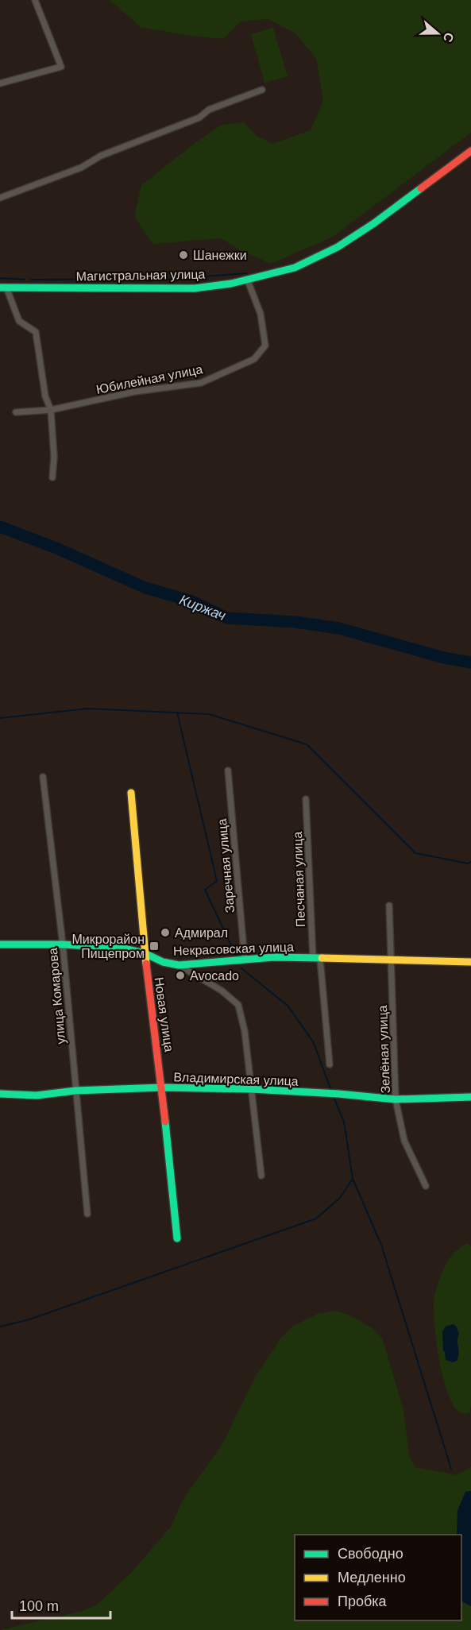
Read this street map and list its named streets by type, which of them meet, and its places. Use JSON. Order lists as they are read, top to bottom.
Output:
{
  "streets": {
    "street": [
      "Магистральная улица",
      "Юбилейная улица",
      "Заречная улица",
      "Песчаная улица",
      "Некрасовская улица",
      "улица Комарова",
      "Новая улица",
      "Зелёная улица",
      "Владимирская улица"
    ]
  },
  "crossings": [
    ["Магистральная улица", "Юбилейная улица"],
    ["Заречная улица", "Некрасовская улица"],
    ["Песчаная улица", "Некрасовская улица"],
    ["Некрасовская улица", "улица Комарова"],
    ["Некрасовская улица", "Новая улица"],
    ["Некрасовская улица", "Зелёная улица"],
    ["улица Комарова", "Владимирская улица"],
    ["Новая улица", "Владимирская улица"],
    ["Зелёная улица", "Владимирская улица"]
  ],
  "water": ["Киржач"],
  "places": {
    "other": ["Шанежки", "Адмирал", "Avocado"],
    "transit": ["Микрорайон Пищепром"]
  },
  "legend": ["Свободно", "Медленно", "Пробка"],
  "scale_bar": "100 m",
  "north": "right"
}
